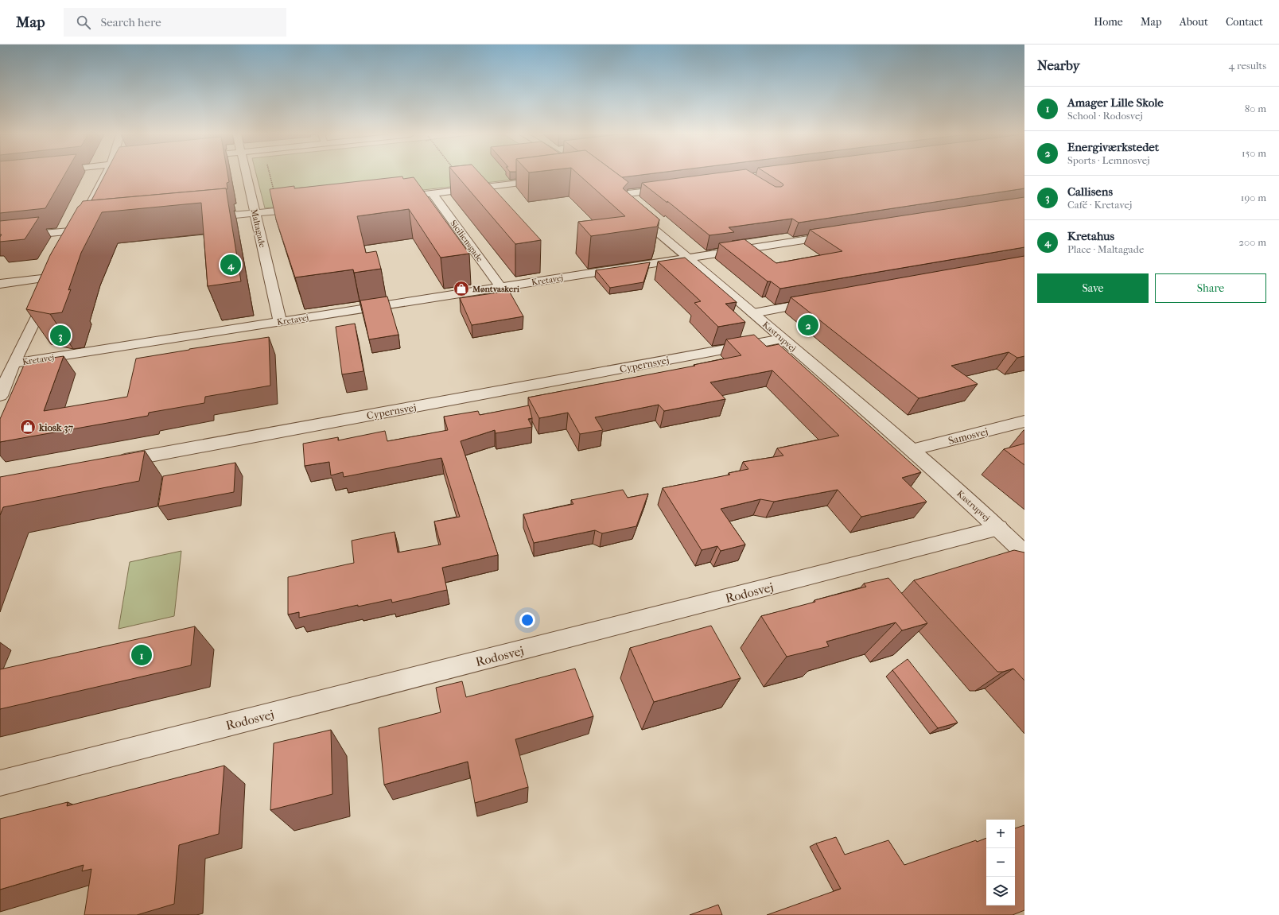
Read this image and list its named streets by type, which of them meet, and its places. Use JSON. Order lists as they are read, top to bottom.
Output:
{
  "streets": {
    "street": [
      "Maltagade",
      "Siciliensgade",
      "Kretavej",
      "Kastrupvej",
      "Cypernsvej",
      "Samosvej",
      "Rodosvej"
    ]
  },
  "crossings": [
    ["Maltagade", "Kretavej"],
    ["Siciliensgade", "Kretavej"],
    ["Kretavej", "Kastrupvej"],
    ["Kastrupvej", "Cypernsvej"],
    ["Kastrupvej", "Samosvej"],
    ["Kastrupvej", "Rodosvej"]
  ],
  "places": {
    "shop": ["Møntvaskeri", "kiosk 37"]
  },
  "page": {
    "header": "Map",
    "search": "Search here",
    "nav": [
      "Home",
      "Map",
      "About",
      "Contact"
    ],
    "heading": ["Nearby", "4 results"],
    "list": [
      {
        "mark": "1",
        "name": "Amager Lille Skole",
        "note": "School · Rodosvej",
        "value": "80 m"
      },
      {
        "mark": "2",
        "name": "Energiværkstedet",
        "note": "Sports · Lemnosvej",
        "value": "150 m"
      },
      {
        "mark": "3",
        "name": "Callisens",
        "note": "Café · Kretavej",
        "value": "190 m"
      },
      {
        "mark": "4",
        "name": "Kretahus",
        "note": "Place · Maltagade",
        "value": "200 m"
      }
    ],
    "pins": [
      "4",
      "2",
      "3",
      "1"
    ],
    "buttons": ["Save", "Share"],
    "map_buttons": ["+", "−"]
  }
}
